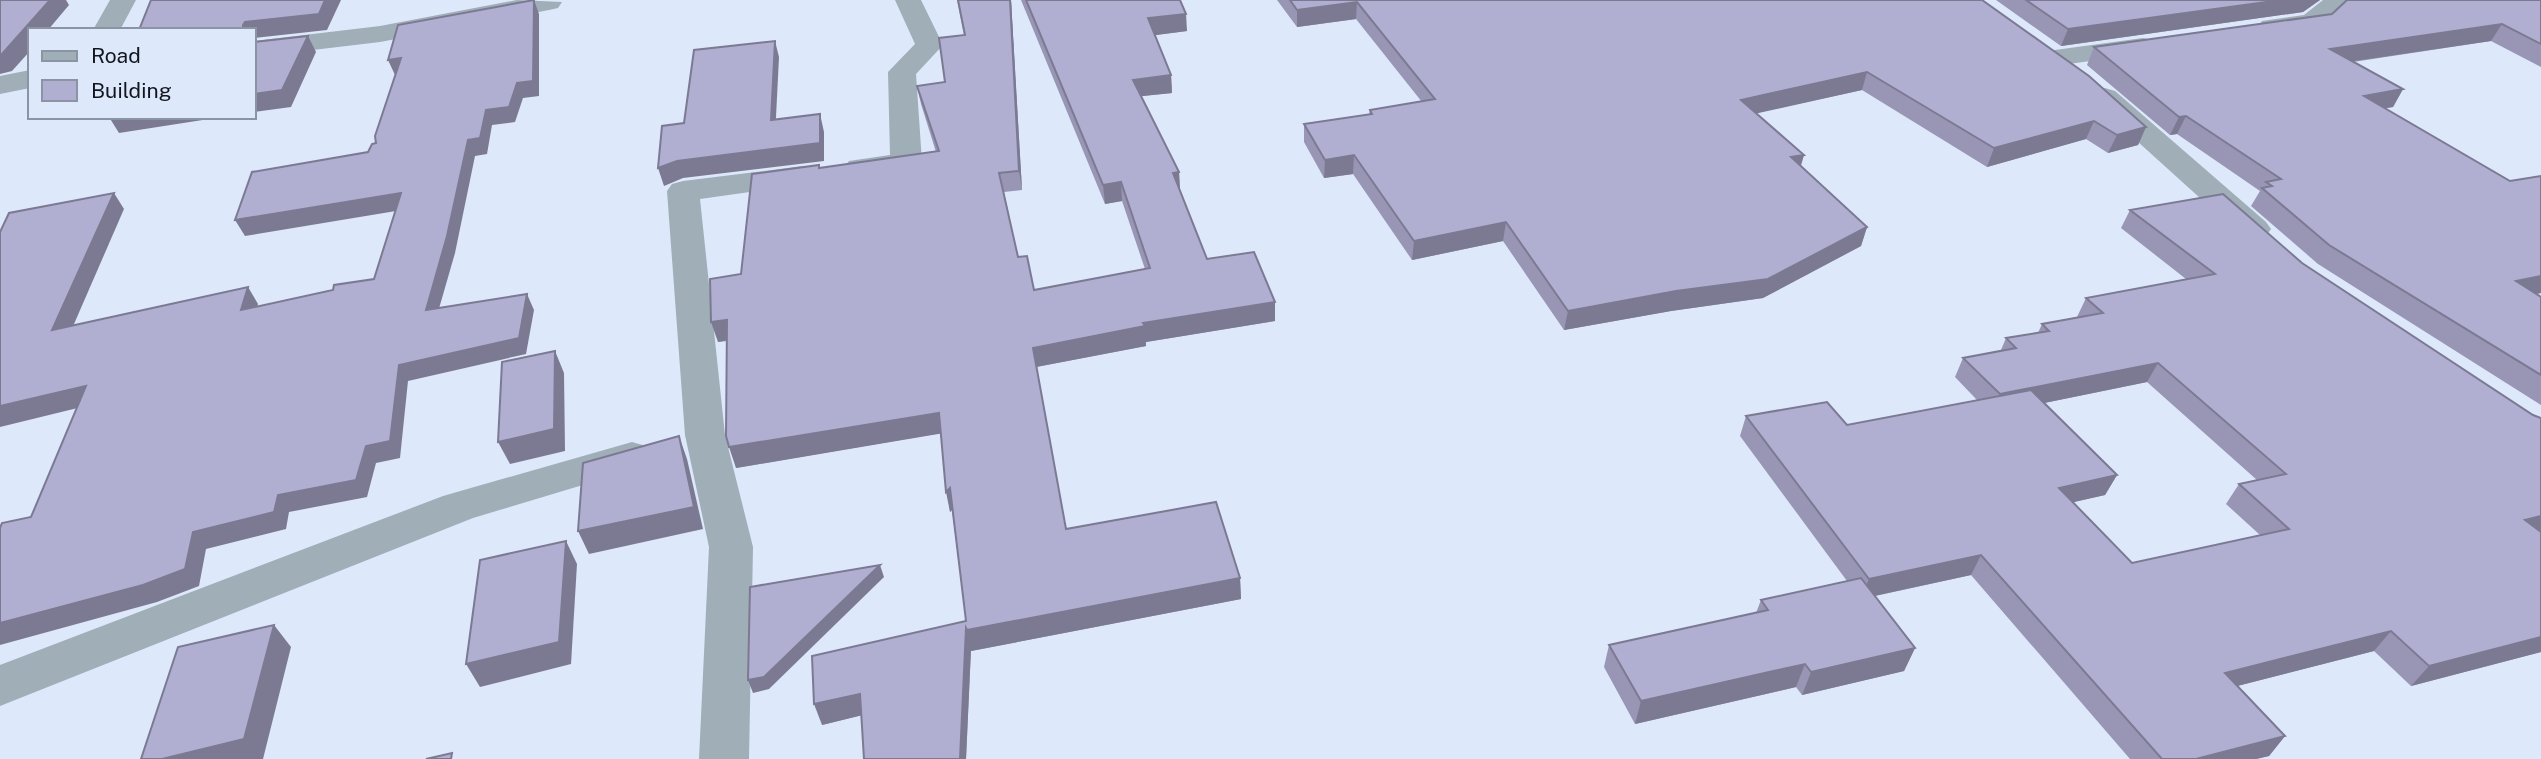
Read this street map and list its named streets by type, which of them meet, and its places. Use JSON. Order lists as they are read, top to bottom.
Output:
{
  "legend": ["Road", "Building"]
}
